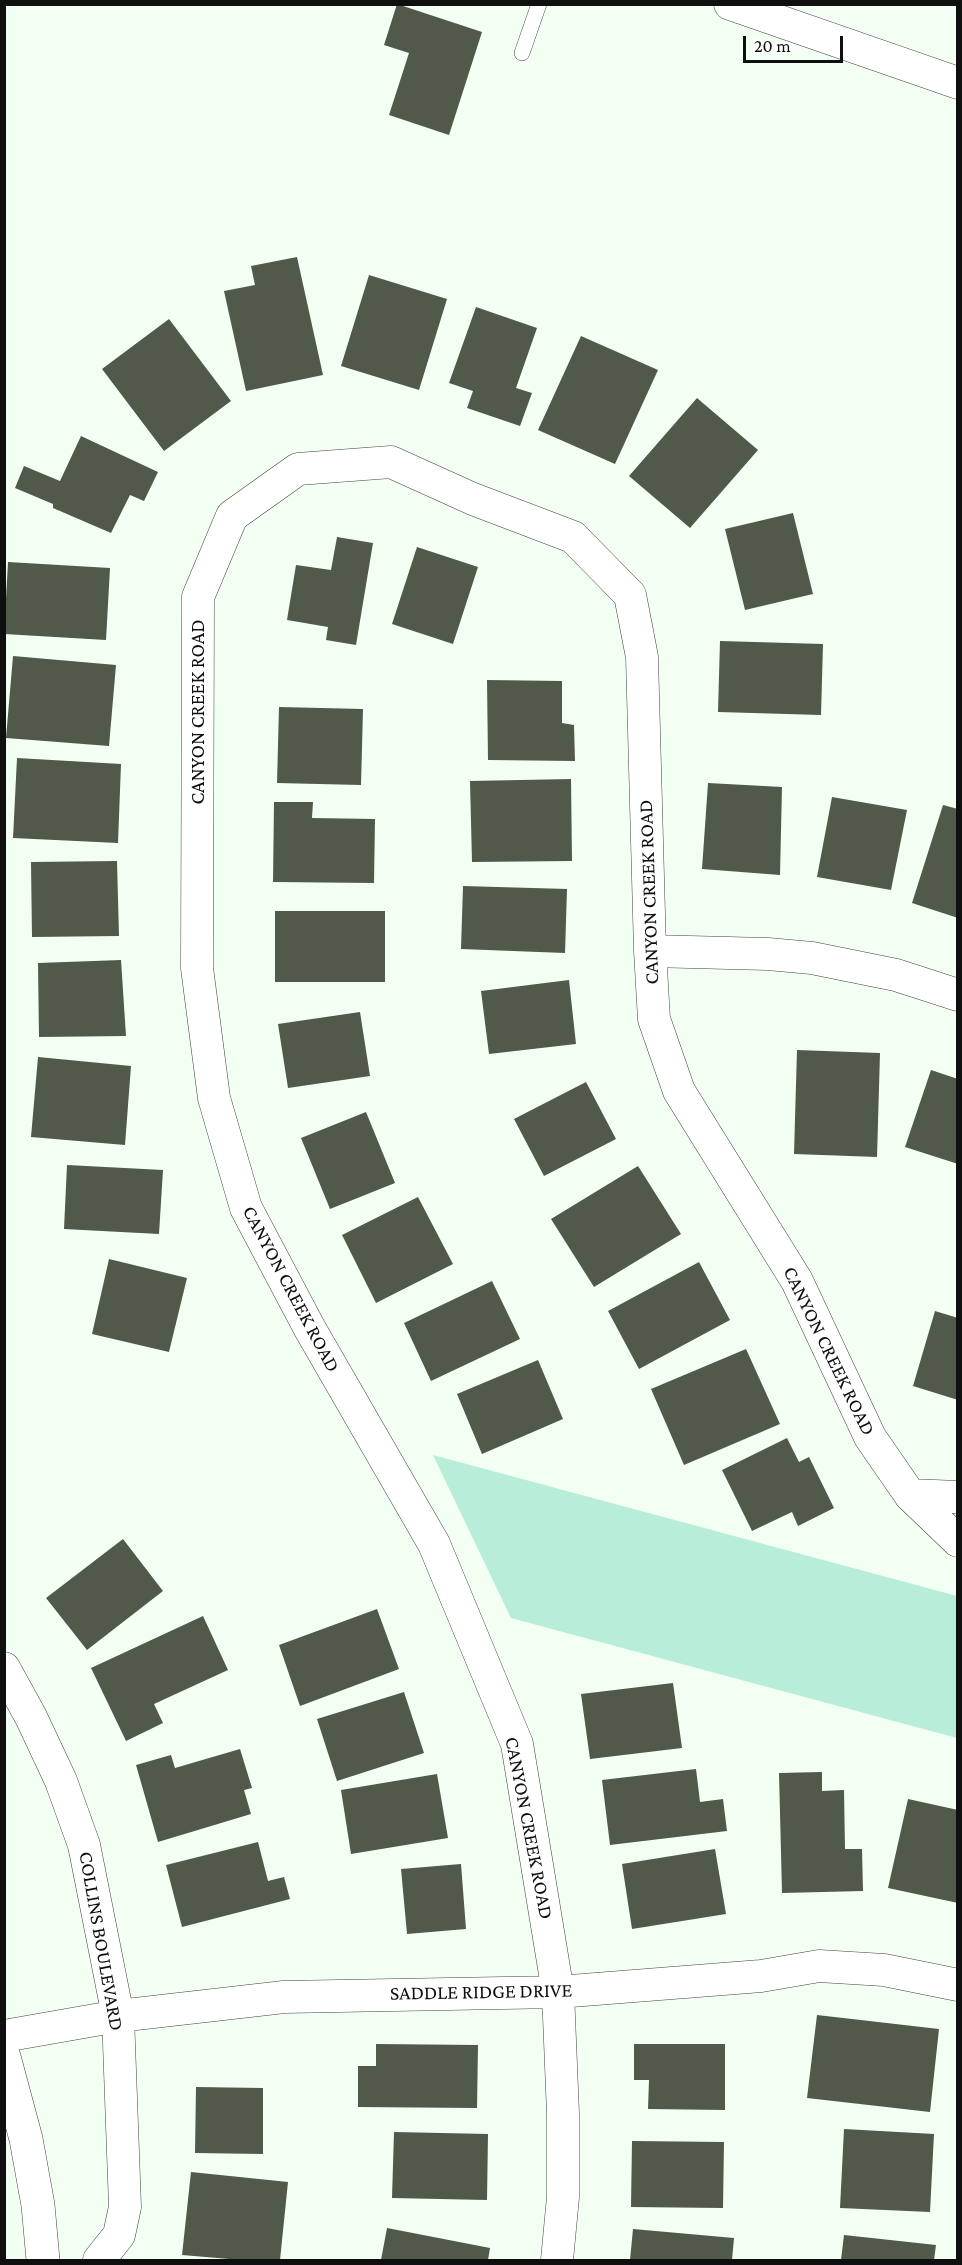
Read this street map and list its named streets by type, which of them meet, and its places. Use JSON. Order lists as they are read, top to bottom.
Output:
{
  "streets": {
    "street": ["CANYON CREEK ROAD", "COLLINS BOULEVARD", "SADDLE RIDGE DRIVE"]
  },
  "crossings": [
    ["CANYON CREEK ROAD", "SADDLE RIDGE DRIVE"],
    ["COLLINS BOULEVARD", "SADDLE RIDGE DRIVE"]
  ],
  "scale_bar": "20 m"
}
